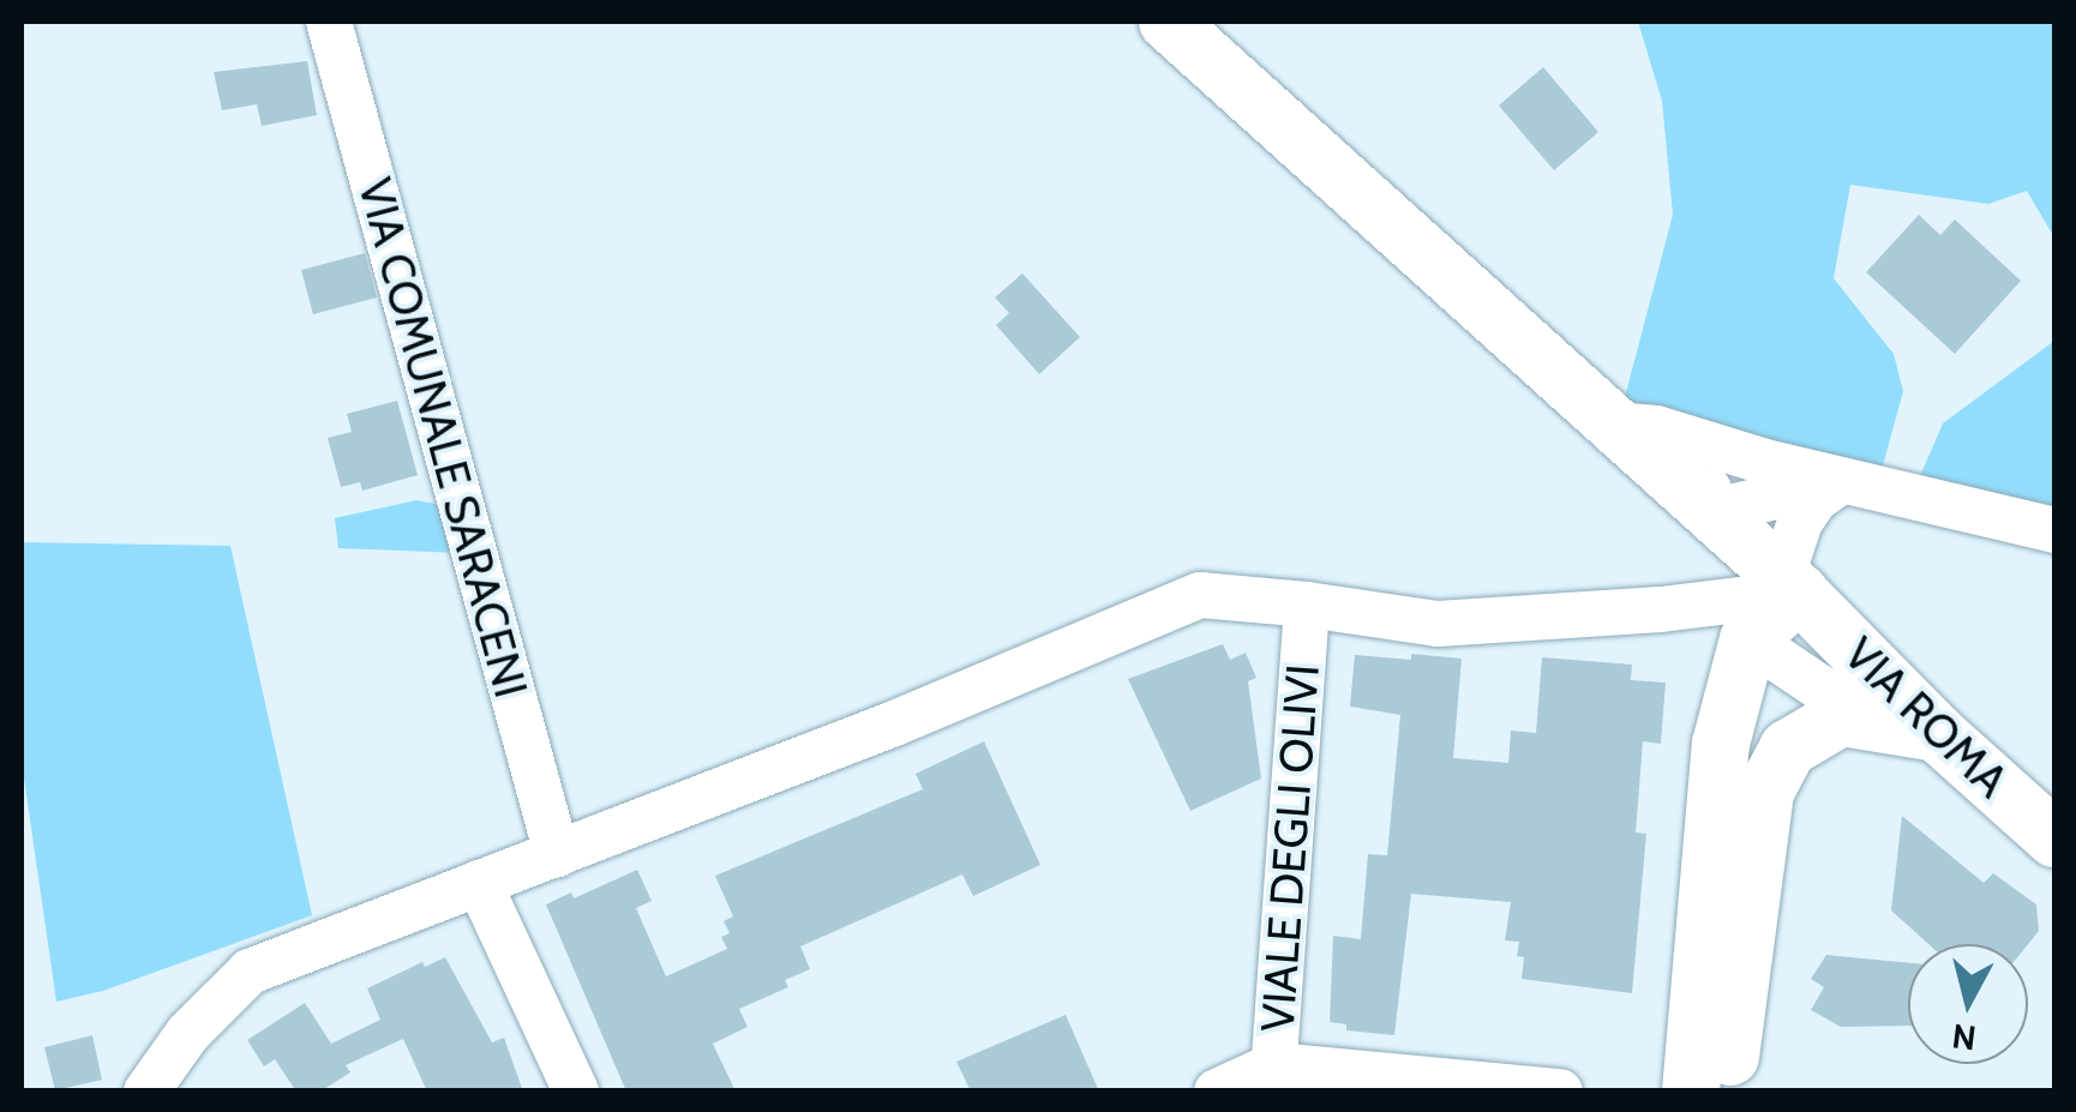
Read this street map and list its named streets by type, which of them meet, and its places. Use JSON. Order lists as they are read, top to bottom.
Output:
{
  "streets": {
    "main road": ["VIA ROMA"],
    "street": ["VIA COMUNALE SARACENI", "VIALE DEGLI OLIVI"]
  },
  "north": "bottom"
}
